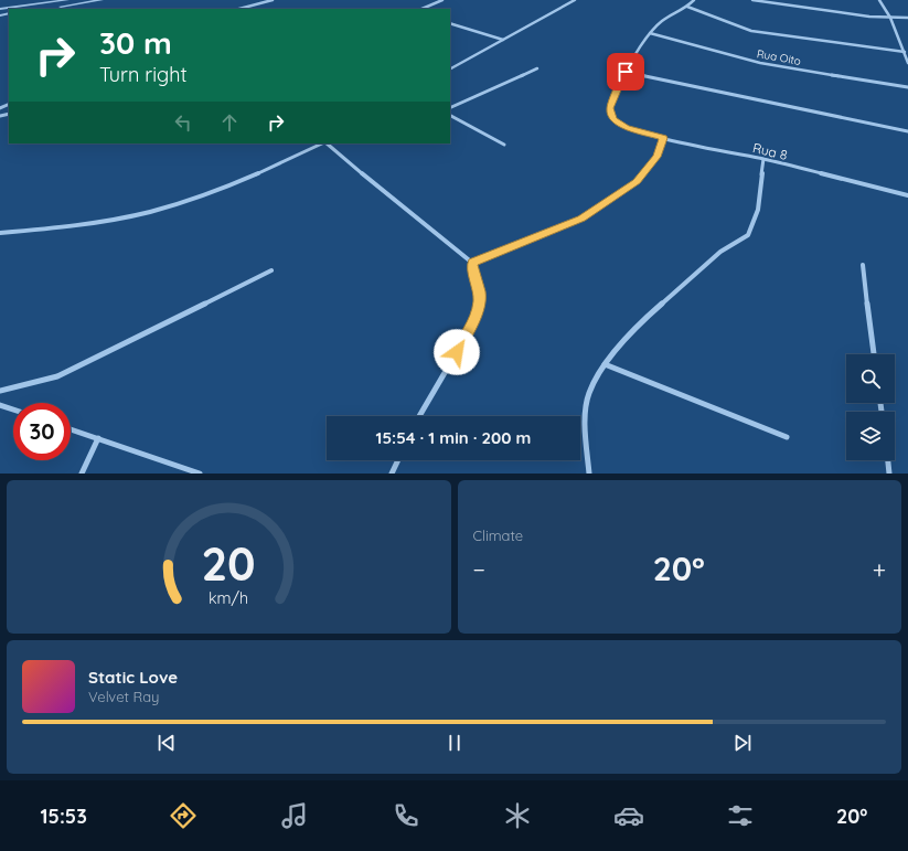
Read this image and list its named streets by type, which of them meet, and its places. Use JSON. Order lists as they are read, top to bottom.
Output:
{
  "streets": {
    "street": ["Rua Oito", "Rua 8"]
  },
  "page": {
    "turn": ["30 m", "Turn right"],
    "limit": "30",
    "trip": "15:54 · 1 min · 200 m",
    "tile": "Climate",
    "heat": ["−", "20°", "+"],
    "song": ["Static Love", "Velvet Ray"],
    "tabs": ["15:53", "20°"],
    "gauge": ["20", "km/h"]
  }
}
